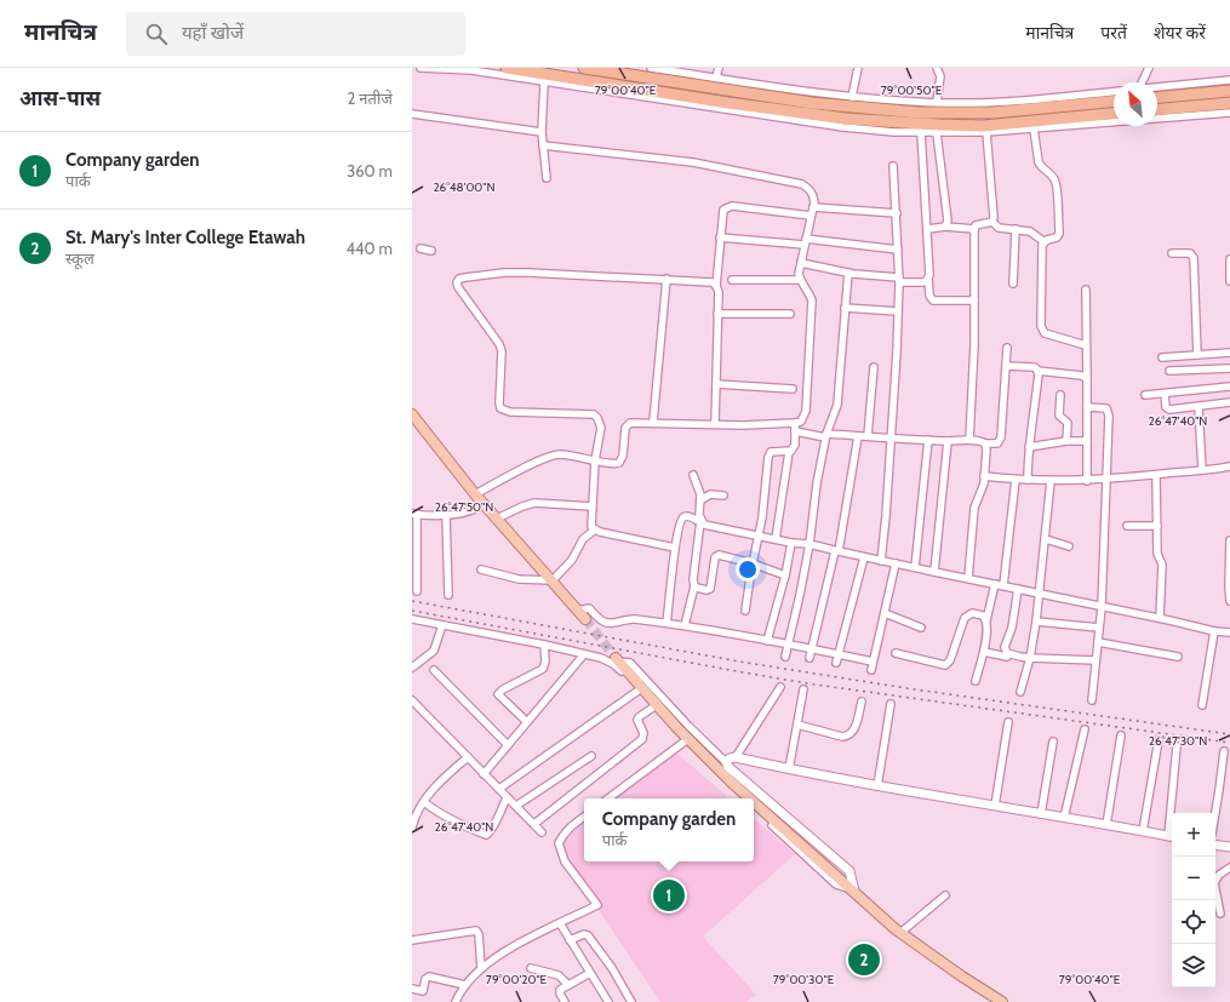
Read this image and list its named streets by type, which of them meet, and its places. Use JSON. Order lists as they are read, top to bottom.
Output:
{
  "north": "top left",
  "page": {
    "header": "मानचित्र",
    "search": "यहाँ खोजें",
    "nav": ["मानचित्र", "परतें", "शेयर करें"],
    "heading": ["आस-पास", "2 नतीजे"],
    "list": [
      {
        "mark": "1",
        "name": "Company garden",
        "note": "पार्क",
        "value": "360 m"
      },
      {
        "mark": "2",
        "name": "St. Mary's Inter College Etawah",
        "note": "स्कूल",
        "value": "440 m"
      }
    ],
    "popup": ["Company garden", "पार्क"],
    "map_buttons": ["+", "−"],
    "pins": ["1", "2"]
  },
  "coordinates": [
    "79°00'40\"E",
    "79°00'50\"E",
    "26°48'00\"N",
    "26°47'40\"N",
    "26°47'50\"N",
    "26°47'30\"N",
    "79°00'20\"E",
    "79°00'30\"E"
  ]
}
